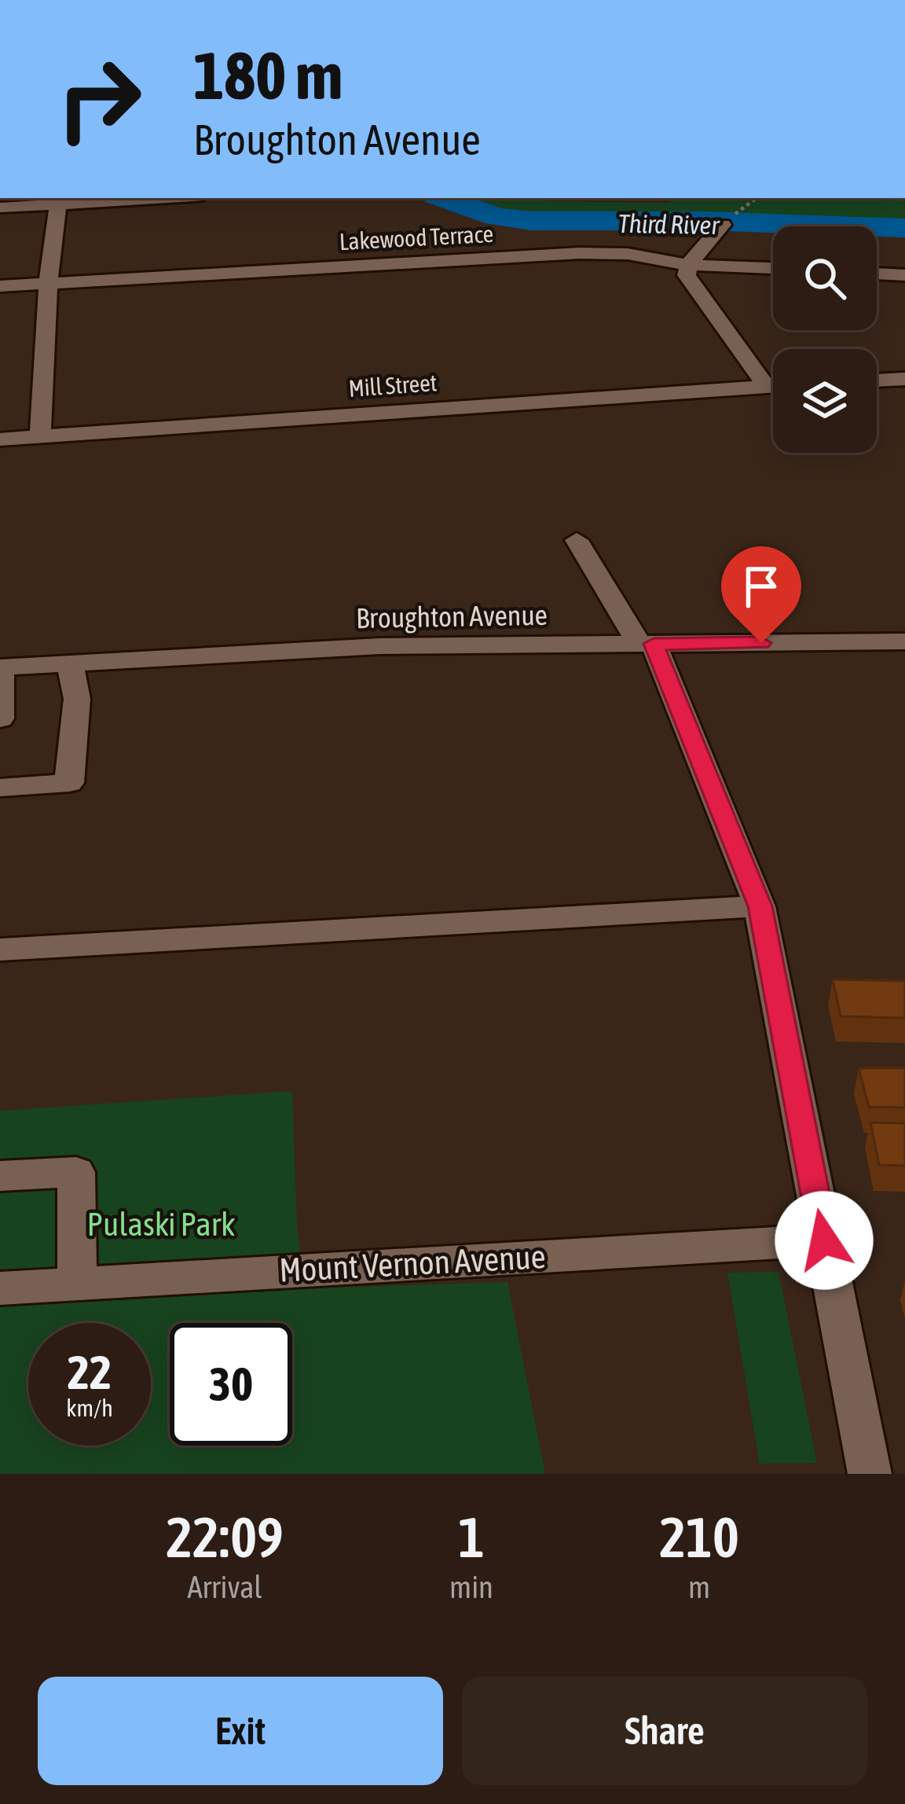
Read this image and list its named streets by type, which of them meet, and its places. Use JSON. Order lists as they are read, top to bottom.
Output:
{
  "streets": {
    "street": [
      "Lakewood Terrace",
      "Mill Street",
      "Broughton Avenue",
      "Mount Vernon Avenue"
    ]
  },
  "water": ["Third River"],
  "parks": ["Pulaski Park"],
  "page": {
    "turn": ["180 m", "Broughton Avenue"],
    "speed": "22 km/h",
    "limit": "30",
    "eta": [
      "22:09",
      "Arrival",
      "1",
      "min",
      "210",
      "m"
    ],
    "buttons": ["Exit", "Share"]
  }
}
